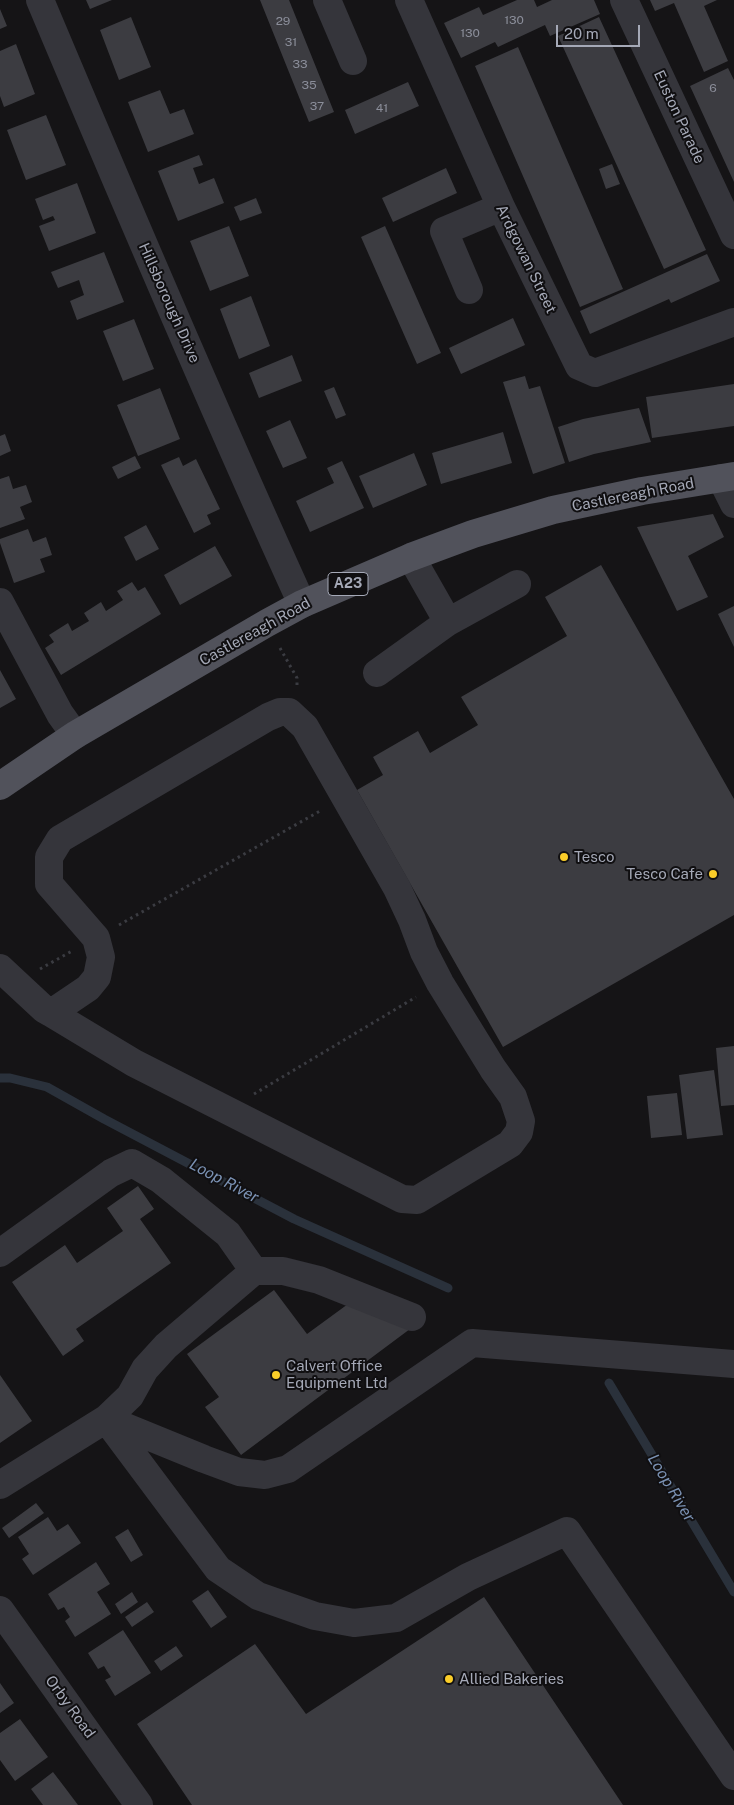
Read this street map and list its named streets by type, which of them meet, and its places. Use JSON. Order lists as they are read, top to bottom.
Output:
{
  "streets": {
    "main road": ["Castlereagh Road", "A23"],
    "street": [
      "Euston Parade",
      "Ardgowan Street",
      "Hillsborough Drive",
      "Orby Road"
    ]
  },
  "crossings": [
    ["Hillsborough Drive", "Castlereagh Road"]
  ],
  "water": ["Loop River"],
  "places": [
    "Tesco",
    "Tesco Cafe",
    "Calvert Office Equipment Ltd",
    "Allied Bakeries"
  ],
  "house_numbers": [
    "130",
    "29",
    "130",
    "31",
    "33",
    "35",
    "6",
    "37",
    "41"
  ],
  "scale_bar": "20 m"
}
